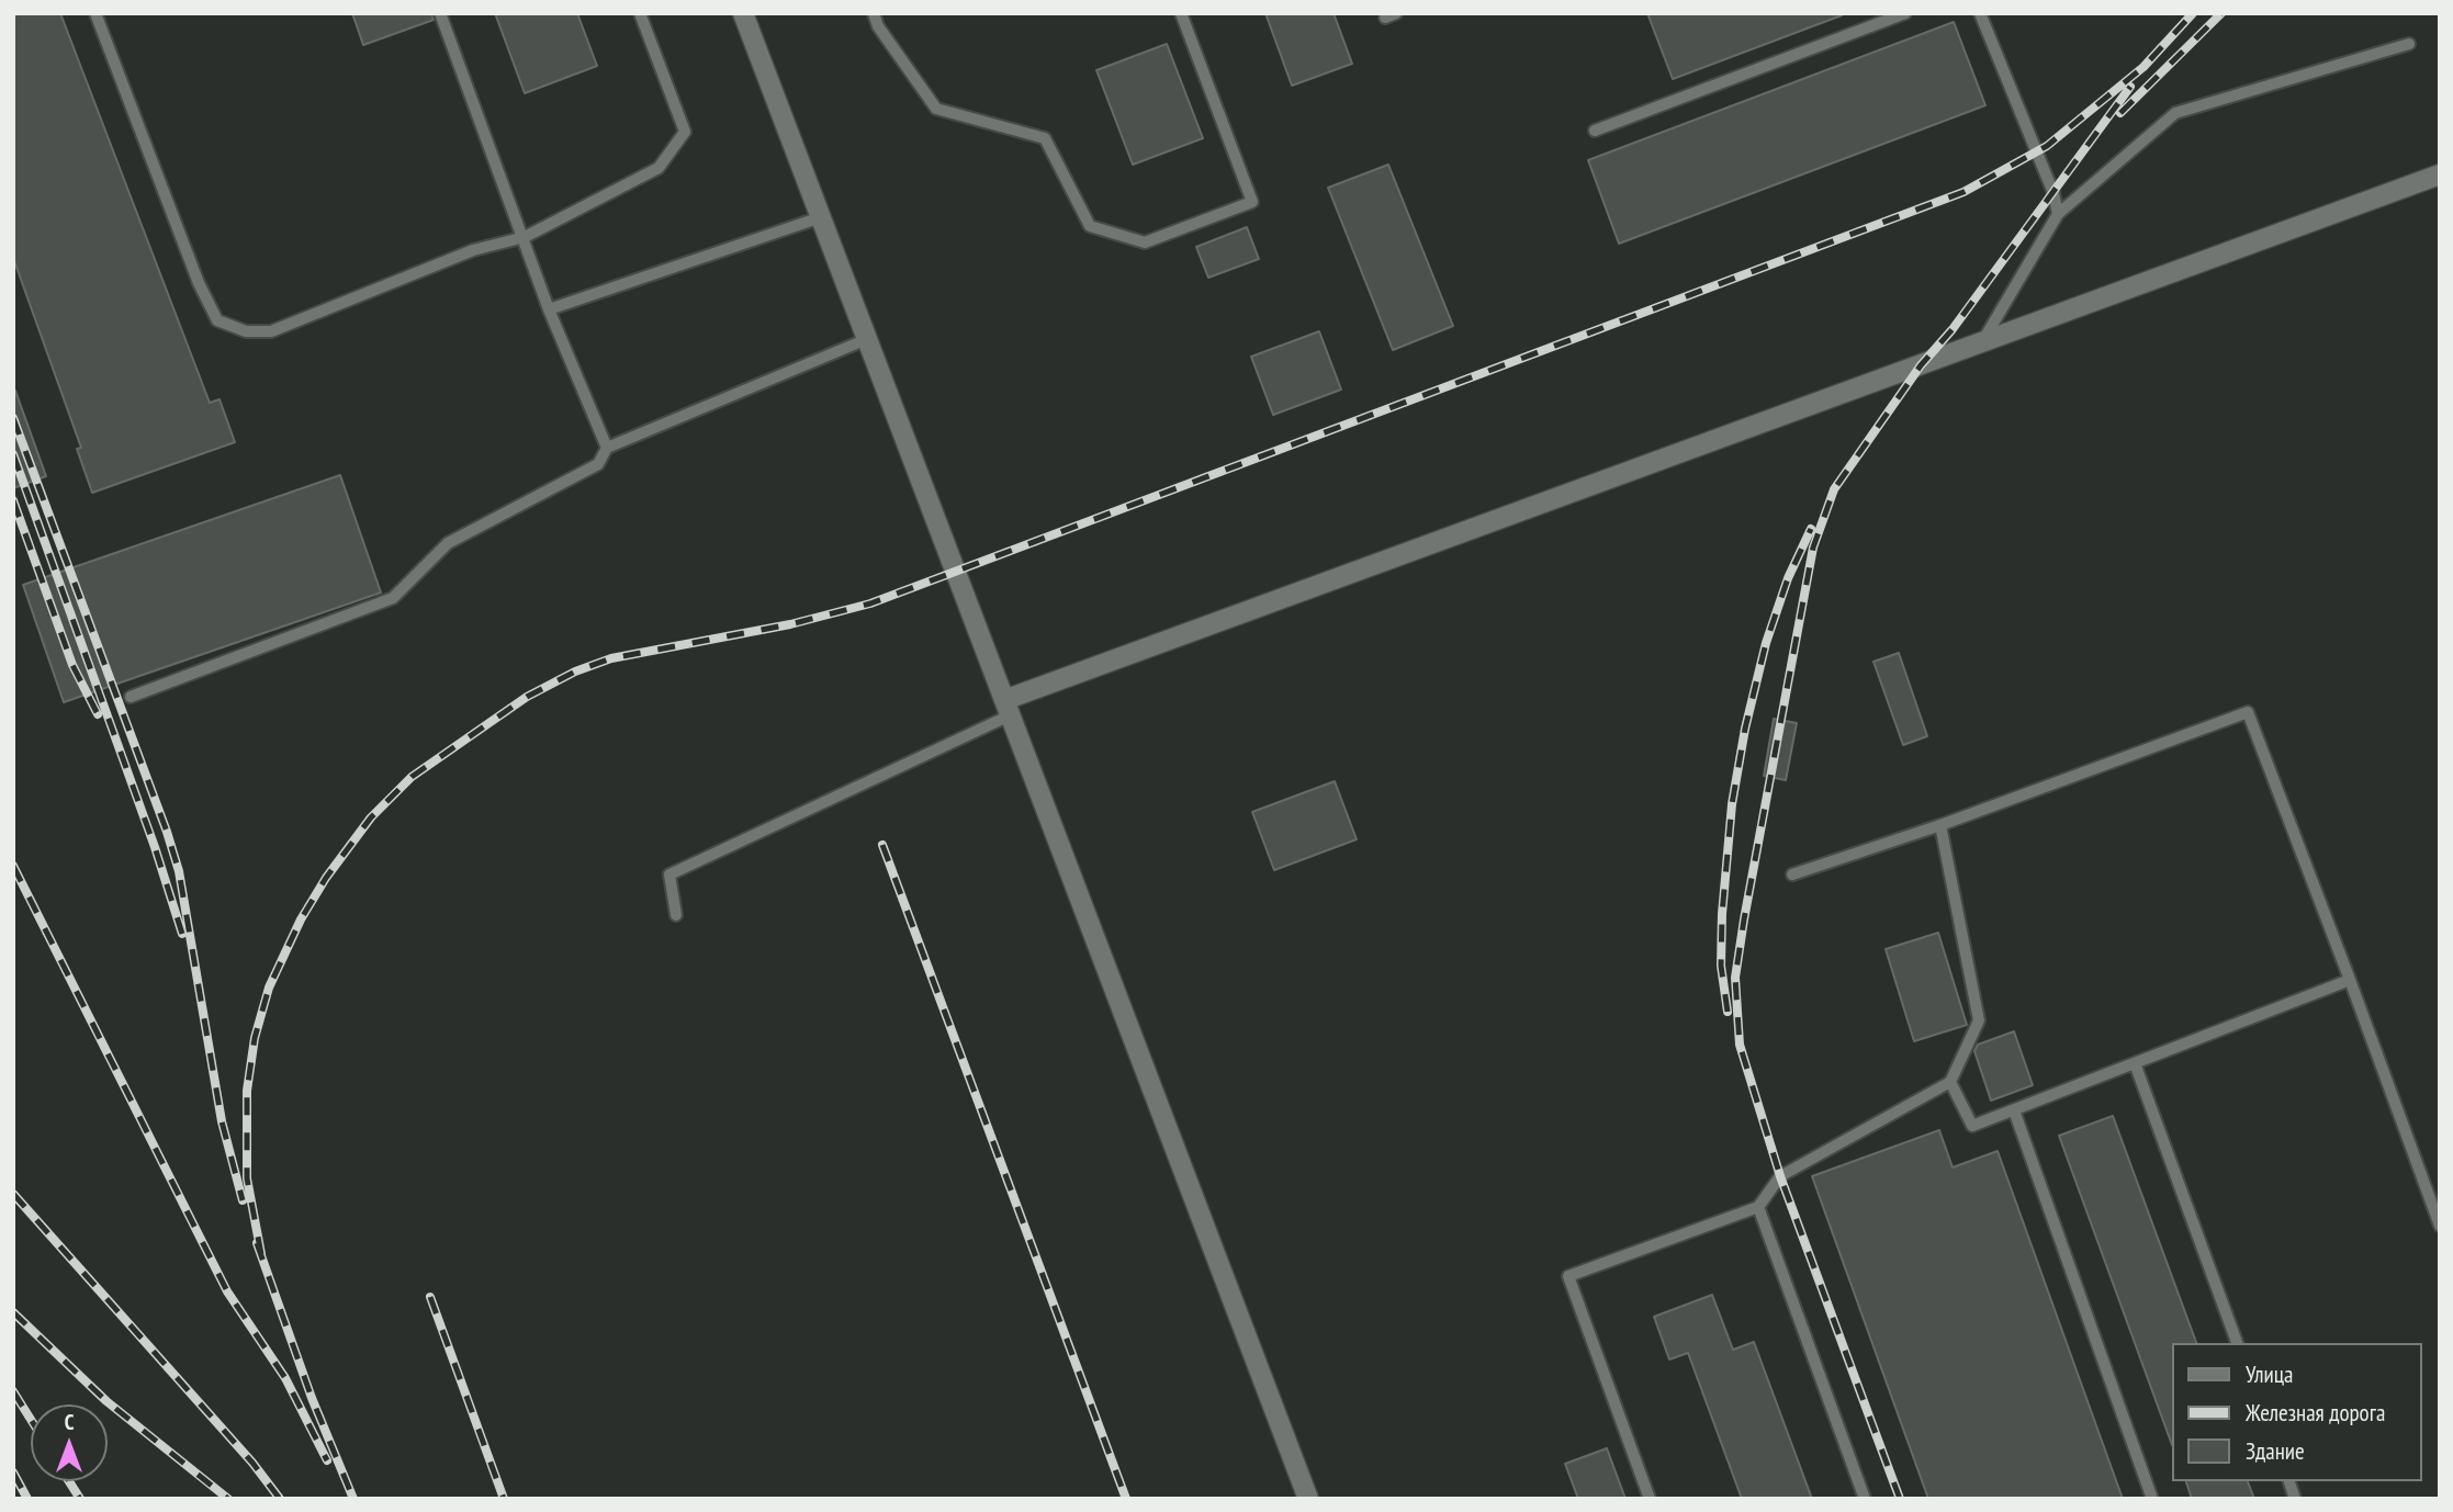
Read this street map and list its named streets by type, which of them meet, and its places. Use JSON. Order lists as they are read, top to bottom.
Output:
{
  "legend": ["Улица", "Железная дорога", "Здание"],
  "north": "top"
}
